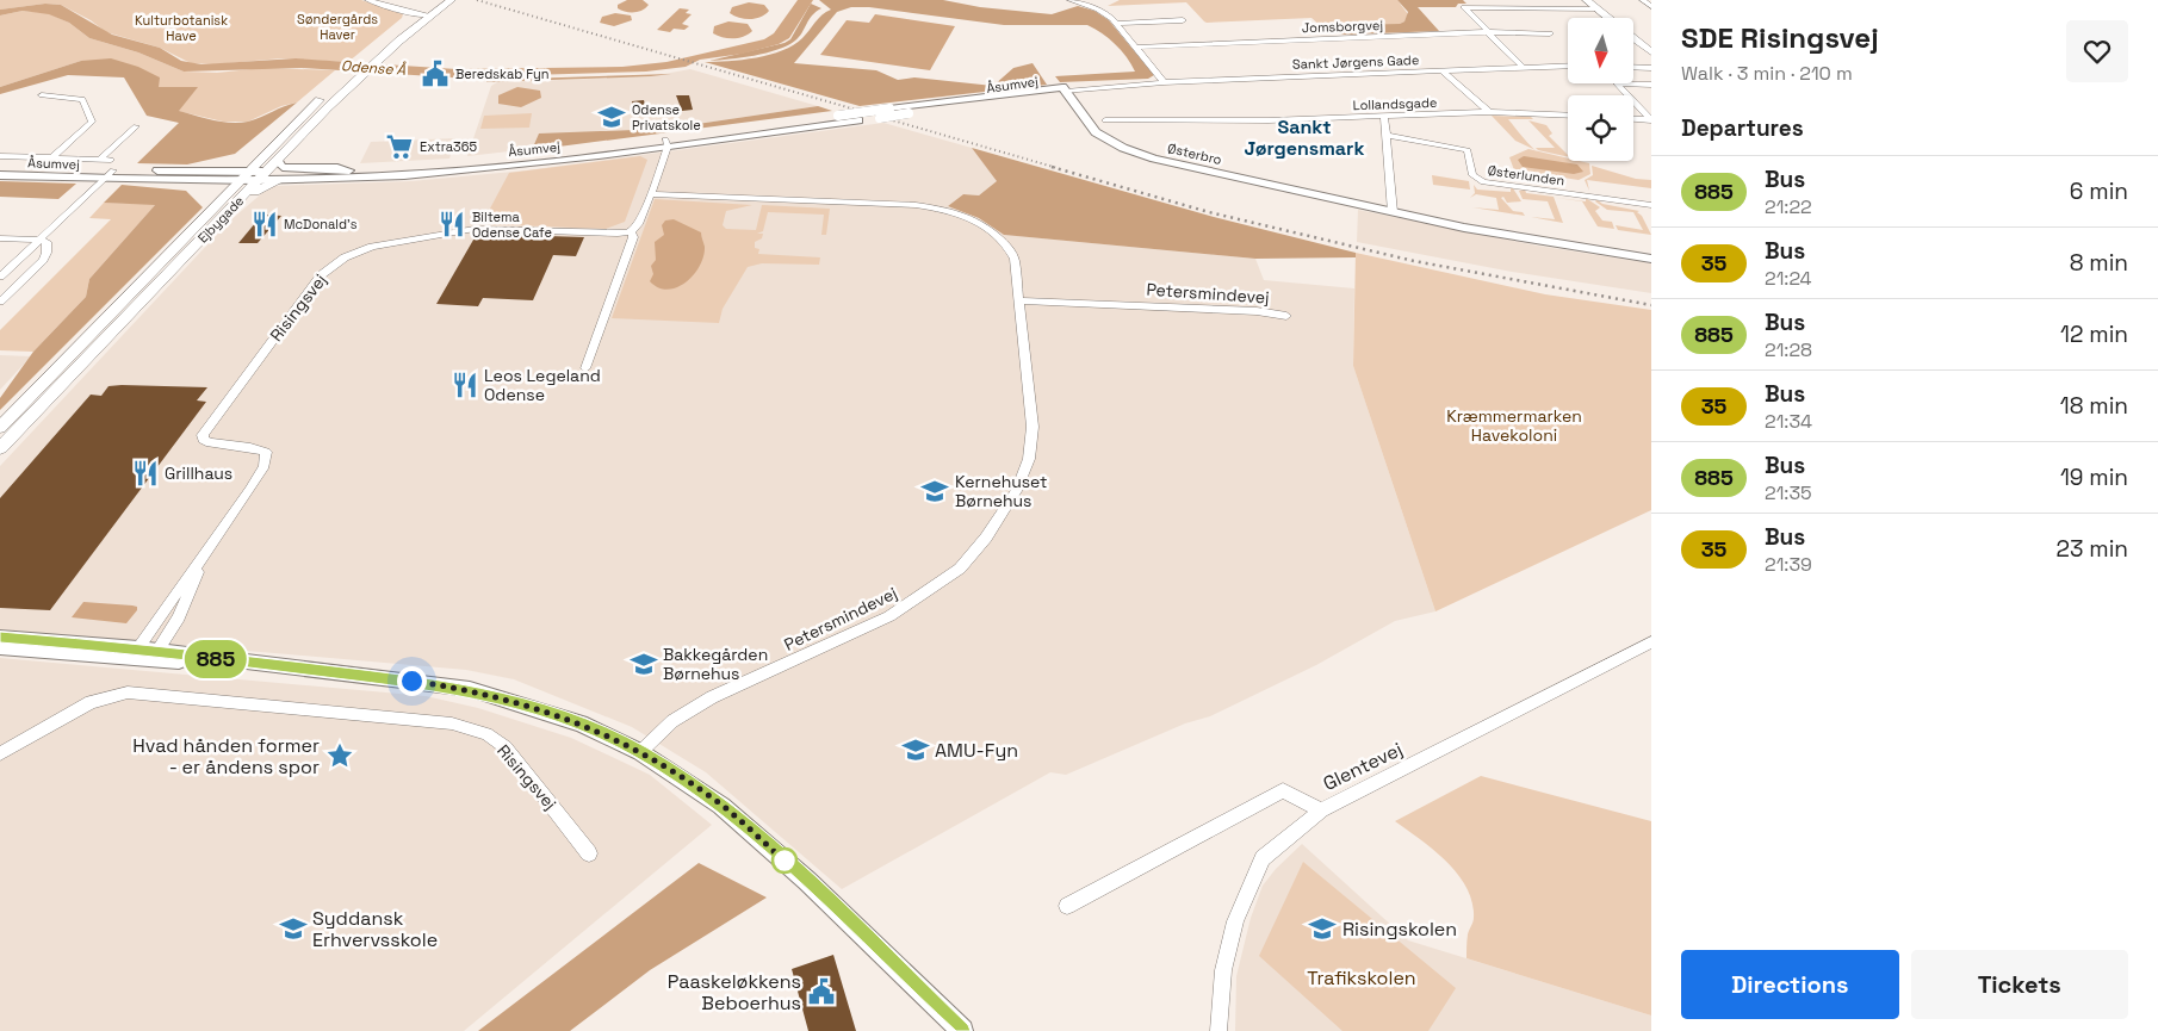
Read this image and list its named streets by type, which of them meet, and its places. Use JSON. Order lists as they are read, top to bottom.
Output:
{
  "streets": {
    "main road": ["Ejbygade"],
    "street": [
      "Jomsborgvej",
      "Sankt Jørgens Gade",
      "Åsumvej",
      "Lollandsgade",
      "Østerbro",
      "Østerlunden",
      "Petersmindevej",
      "Risingsvej",
      "Glentevej"
    ]
  },
  "crossings": [
    ["Sankt Jørgens Gade", "Åsumvej"],
    ["Sankt Jørgens Gade", "Østerbro"],
    ["Åsumvej", "Østerbro"],
    ["Åsumvej", "Ejbygade"]
  ],
  "districts": ["Sankt Jørgensmark"],
  "water": ["Odense Å"],
  "parks": [
    "Søndergårds Haver",
    "Kulturbotanisk Have",
    "Kræmmermarken Havekoloni",
    "Trafikskolen"
  ],
  "places": {
    "public building": ["Beredskab Fyn", "Paaskeløkkens Beboerhus"],
    "school or university": [
      "Odense Privatskole",
      "Kernehuset Børnehus",
      "Bakkegården Børnehus",
      "AMU-Fyn",
      "Syddansk Erhvervsskole",
      "Risingskolen"
    ],
    "supermarket": ["Extra365"],
    "restaurant": [
      "McDonald's",
      "Biltema Odense Cafe",
      "Leos Legeland Odense",
      "Grillhaus"
    ],
    "place": ["Hvad hånden former - er åndens spor"]
  },
  "lines": ["bus line 885"],
  "north": "bottom",
  "page": {
    "on_map": "885",
    "heading": [
      ["SDE Risingsvej", "Walk · 3 min · 210 m"],
      "Departures"
    ],
    "list": [
      {
        "mark": "885",
        "name": "Bus",
        "note": "21:22",
        "value": "6 min"
      },
      {
        "mark": "35",
        "name": "Bus",
        "note": "21:24",
        "value": "8 min"
      },
      {
        "mark": "885",
        "name": "Bus",
        "note": "21:28",
        "value": "12 min"
      },
      {
        "mark": "35",
        "name": "Bus",
        "note": "21:34",
        "value": "18 min"
      },
      {
        "mark": "885",
        "name": "Bus",
        "note": "21:35",
        "value": "19 min"
      },
      {
        "mark": "35",
        "name": "Bus",
        "note": "21:39",
        "value": "23 min"
      }
    ],
    "buttons": ["Directions", "Tickets"]
  }
}
